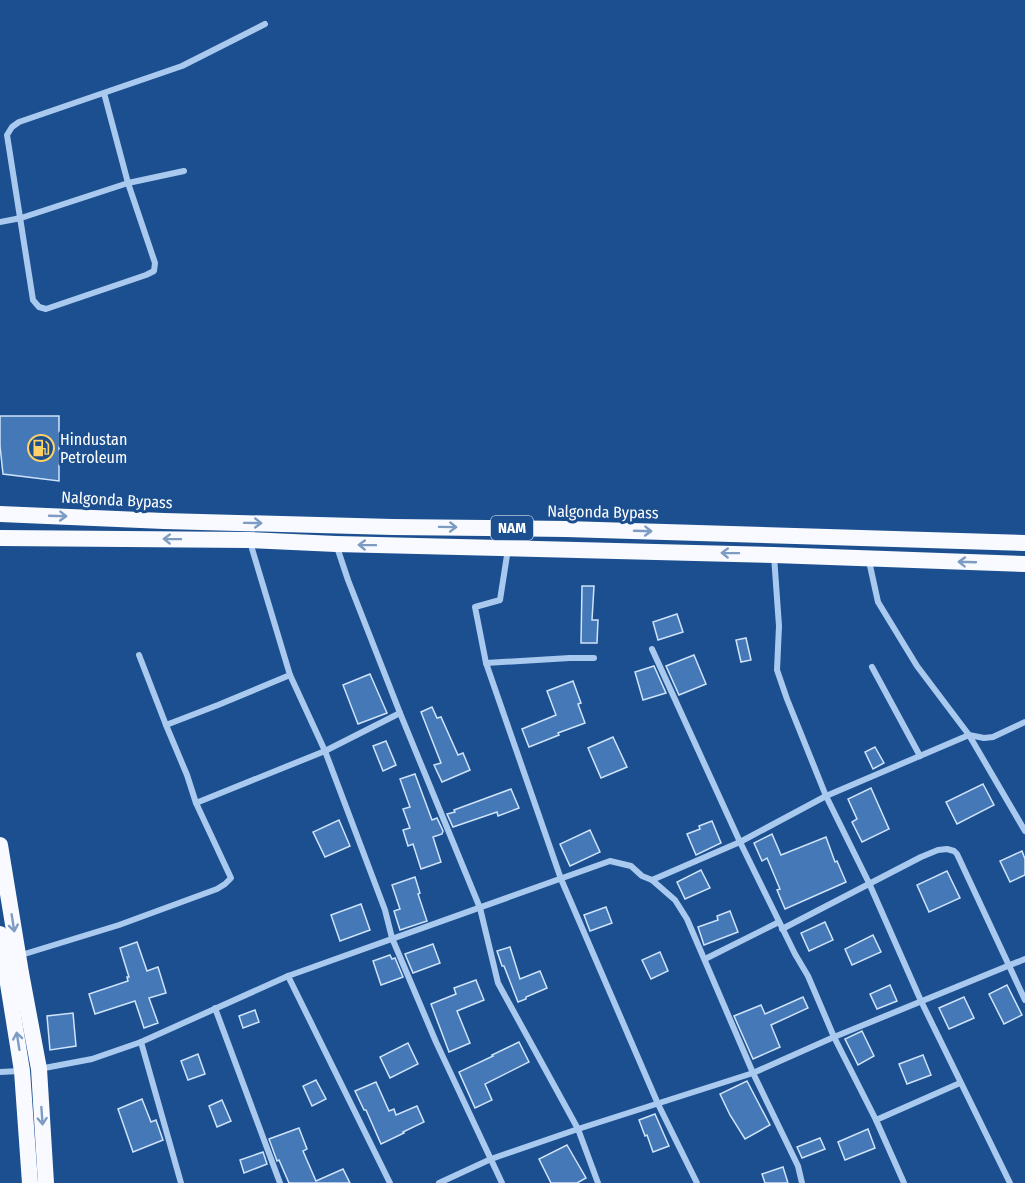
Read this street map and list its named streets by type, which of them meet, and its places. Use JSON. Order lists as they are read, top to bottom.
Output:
{
  "streets": {
    "highway": ["Nalgonda Bypass", "NAM"]
  },
  "places": {
    "fuel station": ["Hindustan Petroleum"]
  }
}
